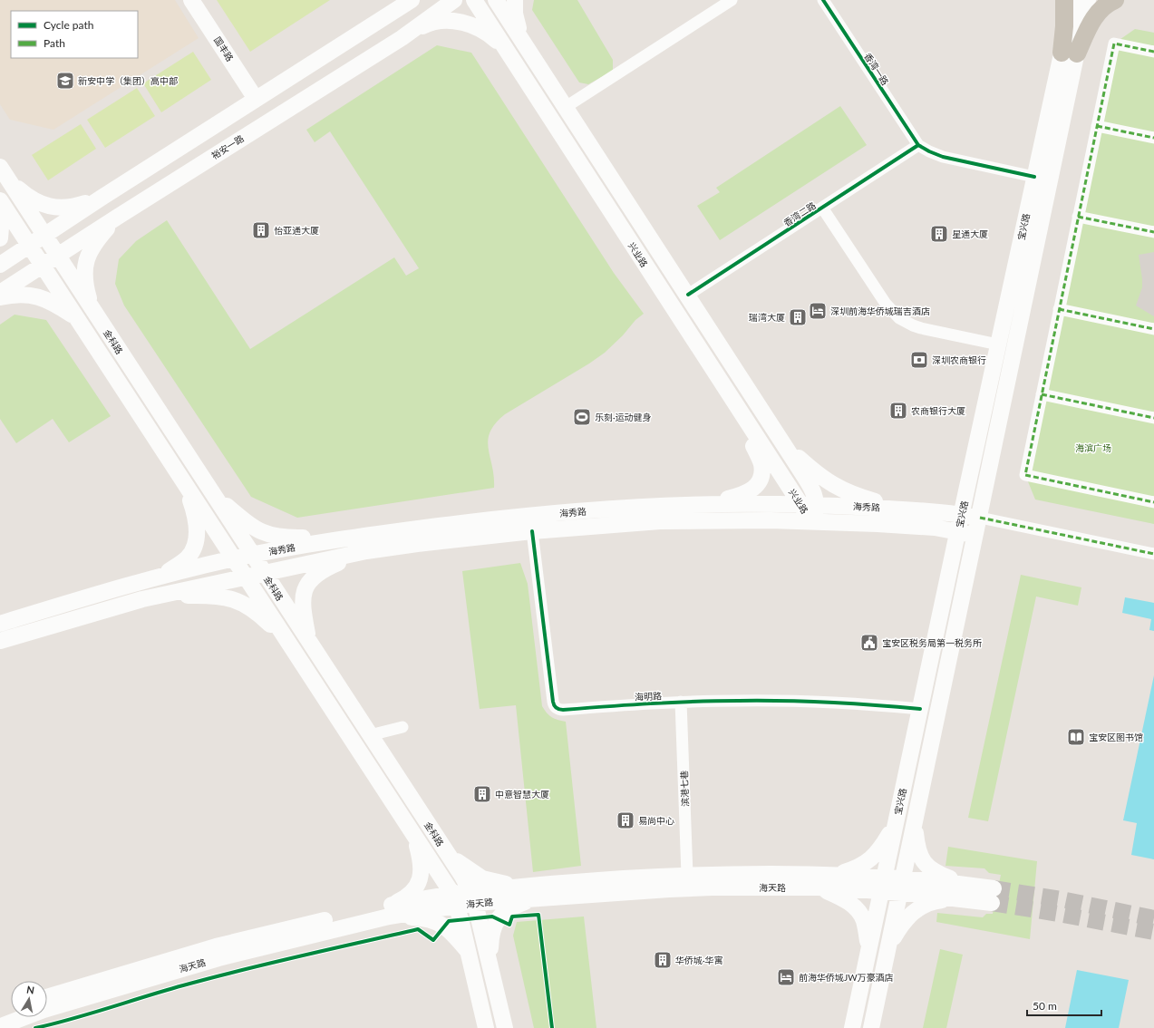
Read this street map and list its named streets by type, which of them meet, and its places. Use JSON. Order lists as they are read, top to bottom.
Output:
{
  "streets": {
    "main road": [
      "国丰路",
      "裕安一路",
      "宝兴路",
      "兴业路",
      "金科路",
      "海秀路",
      "海天路"
    ],
    "street": [
      "香湾一路",
      "香湾二路",
      "海明路",
      "滨港七巷"
    ]
  },
  "crossings": [
    ["香湾一路", "香湾二路"],
    ["裕安一路", "金科路"],
    ["香湾二路", "兴业路"],
    ["宝兴路", "海秀路"],
    ["宝兴路", "海明路"],
    ["宝兴路", "海天路"],
    ["兴业路", "海秀路"],
    ["金科路", "海秀路"],
    ["金科路", "海天路"],
    ["海秀路", "海明路"],
    ["海明路", "滨港七巷"],
    ["滨港七巷", "海天路"]
  ],
  "parks": ["海滨广场"],
  "places": {
    "school or university": ["新安中学（集团）高中部"],
    "building": [
      "怡亚通大厦",
      "星通大厦",
      "瑞湾大厦",
      "农商银行大厦",
      "中意智慧大厦",
      "易尚中心",
      "华侨城·华寓"
    ],
    "hotel": ["深圳前海华侨城瑞吉酒店", "前海华侨城JW万豪酒店"],
    "bank": ["深圳农商银行"],
    "sports": ["乐刻·运动健身"],
    "public building": ["宝安区税务局第一税务所"],
    "library": ["宝安区图书馆"]
  },
  "legend": ["Cycle path", "Path"],
  "scale_bar": "50 m",
  "north": "top"
}
